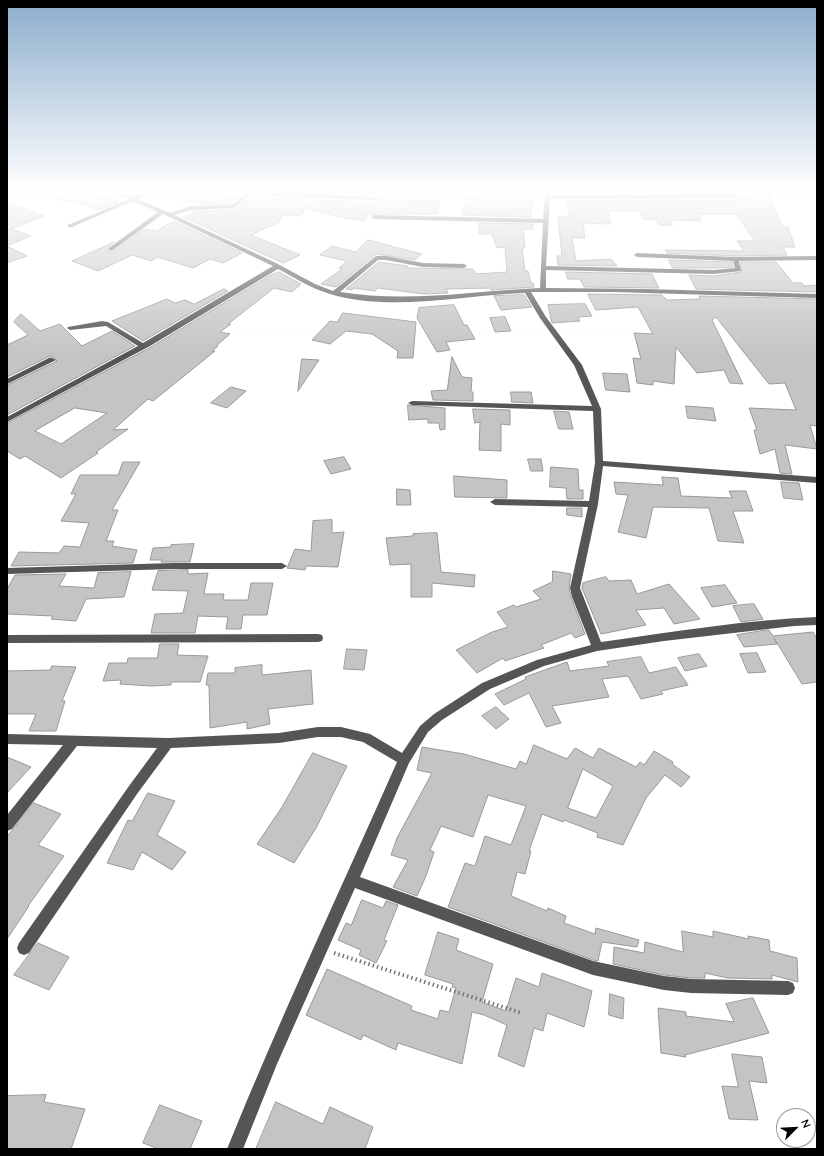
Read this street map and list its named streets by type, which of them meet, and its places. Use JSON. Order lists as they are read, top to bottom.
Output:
{
  "north": "top right"
}
